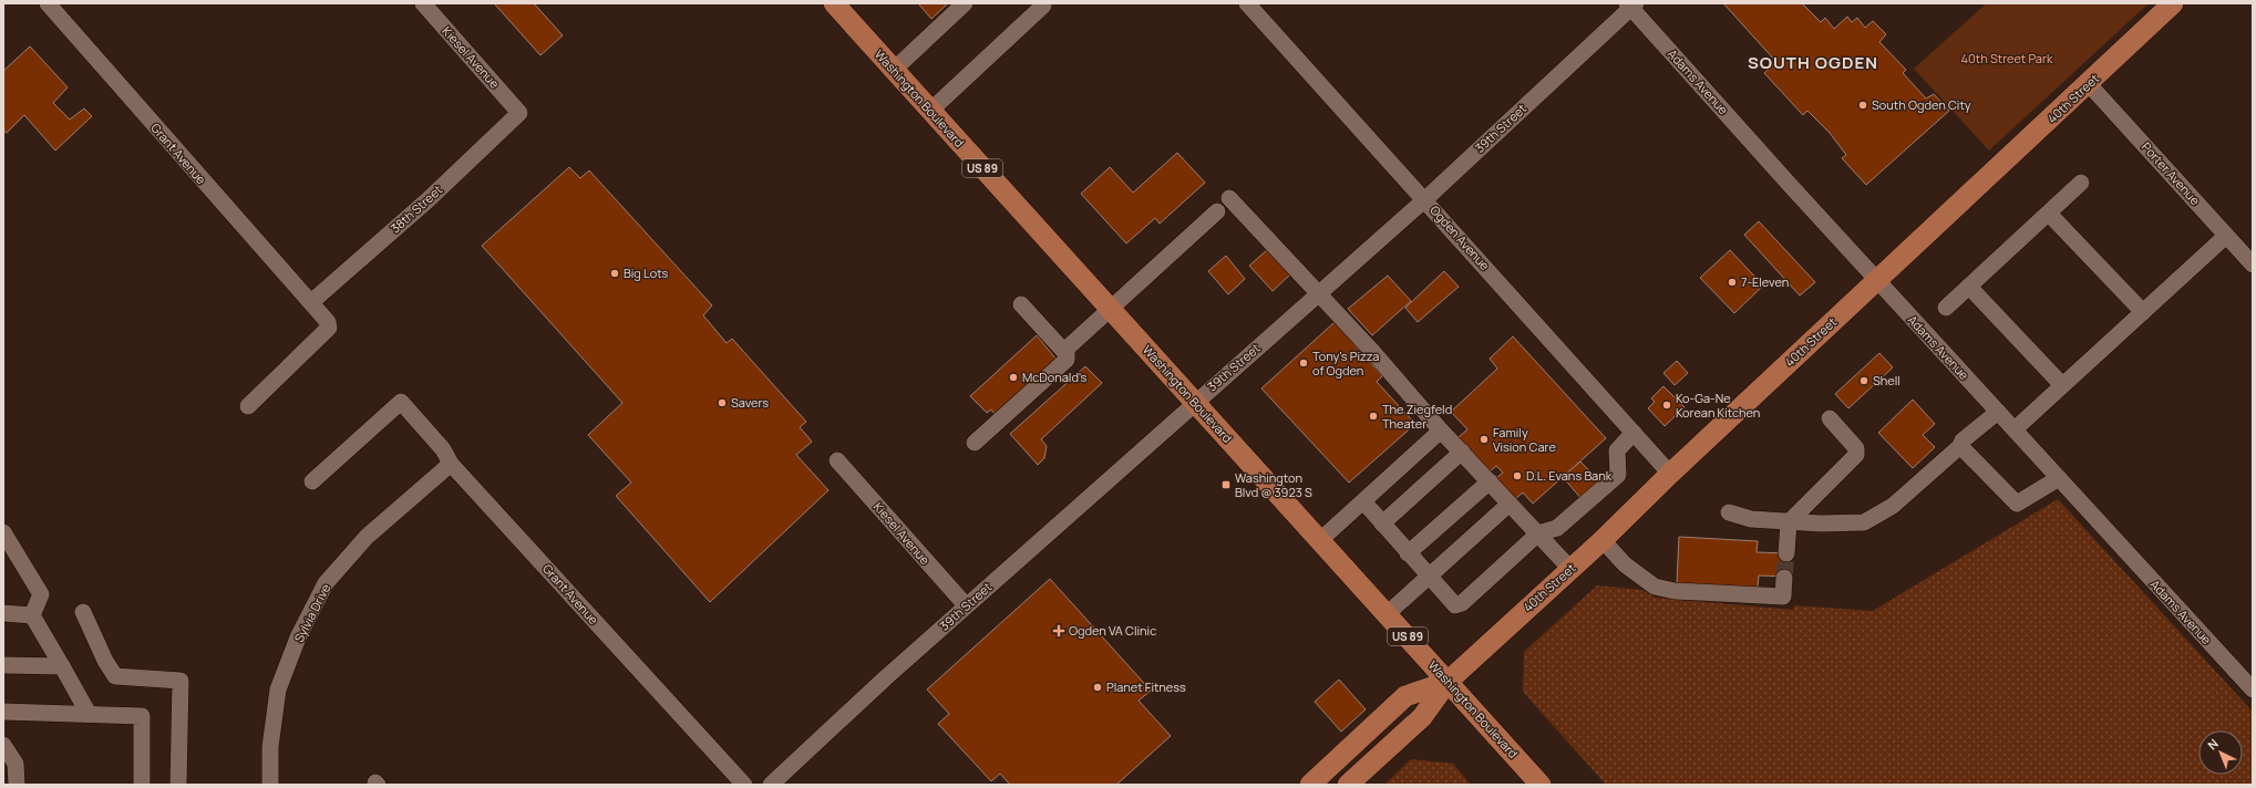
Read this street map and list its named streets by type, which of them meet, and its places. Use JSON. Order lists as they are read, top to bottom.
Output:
{
  "streets": {
    "main road": ["Washington Boulevard", "40th Street", "US 89"],
    "street": [
      "Kiesel Avenue",
      "Adams Avenue",
      "39th Street",
      "Grant Avenue",
      "Porter Avenue",
      "38th Street",
      "Ogden Avenue",
      "Sylvia Drive"
    ]
  },
  "crossings": [
    ["Kiesel Avenue", "39th Street"],
    ["Kiesel Avenue", "38th Street"],
    ["Adams Avenue", "40th Street"],
    ["Adams Avenue", "39th Street"],
    ["Washington Boulevard", "40th Street"],
    ["Washington Boulevard", "39th Street"],
    ["40th Street", "Porter Avenue"],
    ["40th Street", "Ogden Avenue"],
    ["39th Street", "Ogden Avenue"],
    ["Grant Avenue", "38th Street"],
    ["Grant Avenue", "Sylvia Drive"]
  ],
  "districts": ["SOUTH OGDEN"],
  "parks": ["40th Street Park"],
  "places": {
    "other": [
      "South Ogden City",
      "Big Lots",
      "7-Eleven",
      "Tony's Pizza of Ogden",
      "McDonald's",
      "Shell",
      "Savers",
      "Ko-Ga-Ne Korean Kitchen",
      "The Ziegfeld Theater",
      "Family Vision Care",
      "D.L. Evans Bank",
      "Planet Fitness"
    ],
    "transit": ["Washington Blvd @ 3923 S"],
    "health": ["Ogden VA Clinic"]
  },
  "north": "top left"
}
